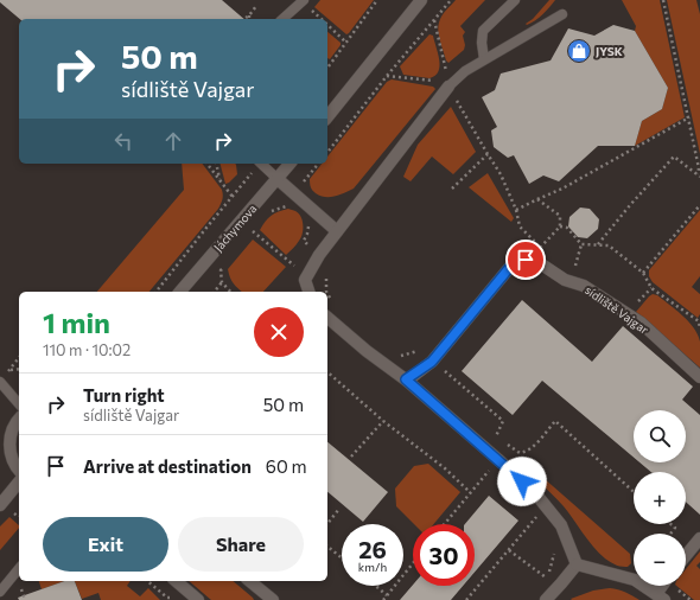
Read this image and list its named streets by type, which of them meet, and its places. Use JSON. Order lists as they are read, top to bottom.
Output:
{
  "streets": {
    "street": ["Jáchymova", "sídliště Vajgar"]
  },
  "places": {
    "shop": ["JYSK"]
  },
  "page": {
    "turn": ["50 m", "sídliště Vajgar"],
    "heading": ["1 min", "110 m · 10:02"],
    "list": [
      {
        "name": "Turn right",
        "note": "sídliště Vajgar",
        "value": "50 m"
      },
      {
        "name": "Arrive at destination",
        "value": "60 m"
      }
    ],
    "map_buttons": ["+", "−"],
    "buttons": ["Exit", "Share"],
    "speed": "26 km/h",
    "limit": "30"
  }
}
